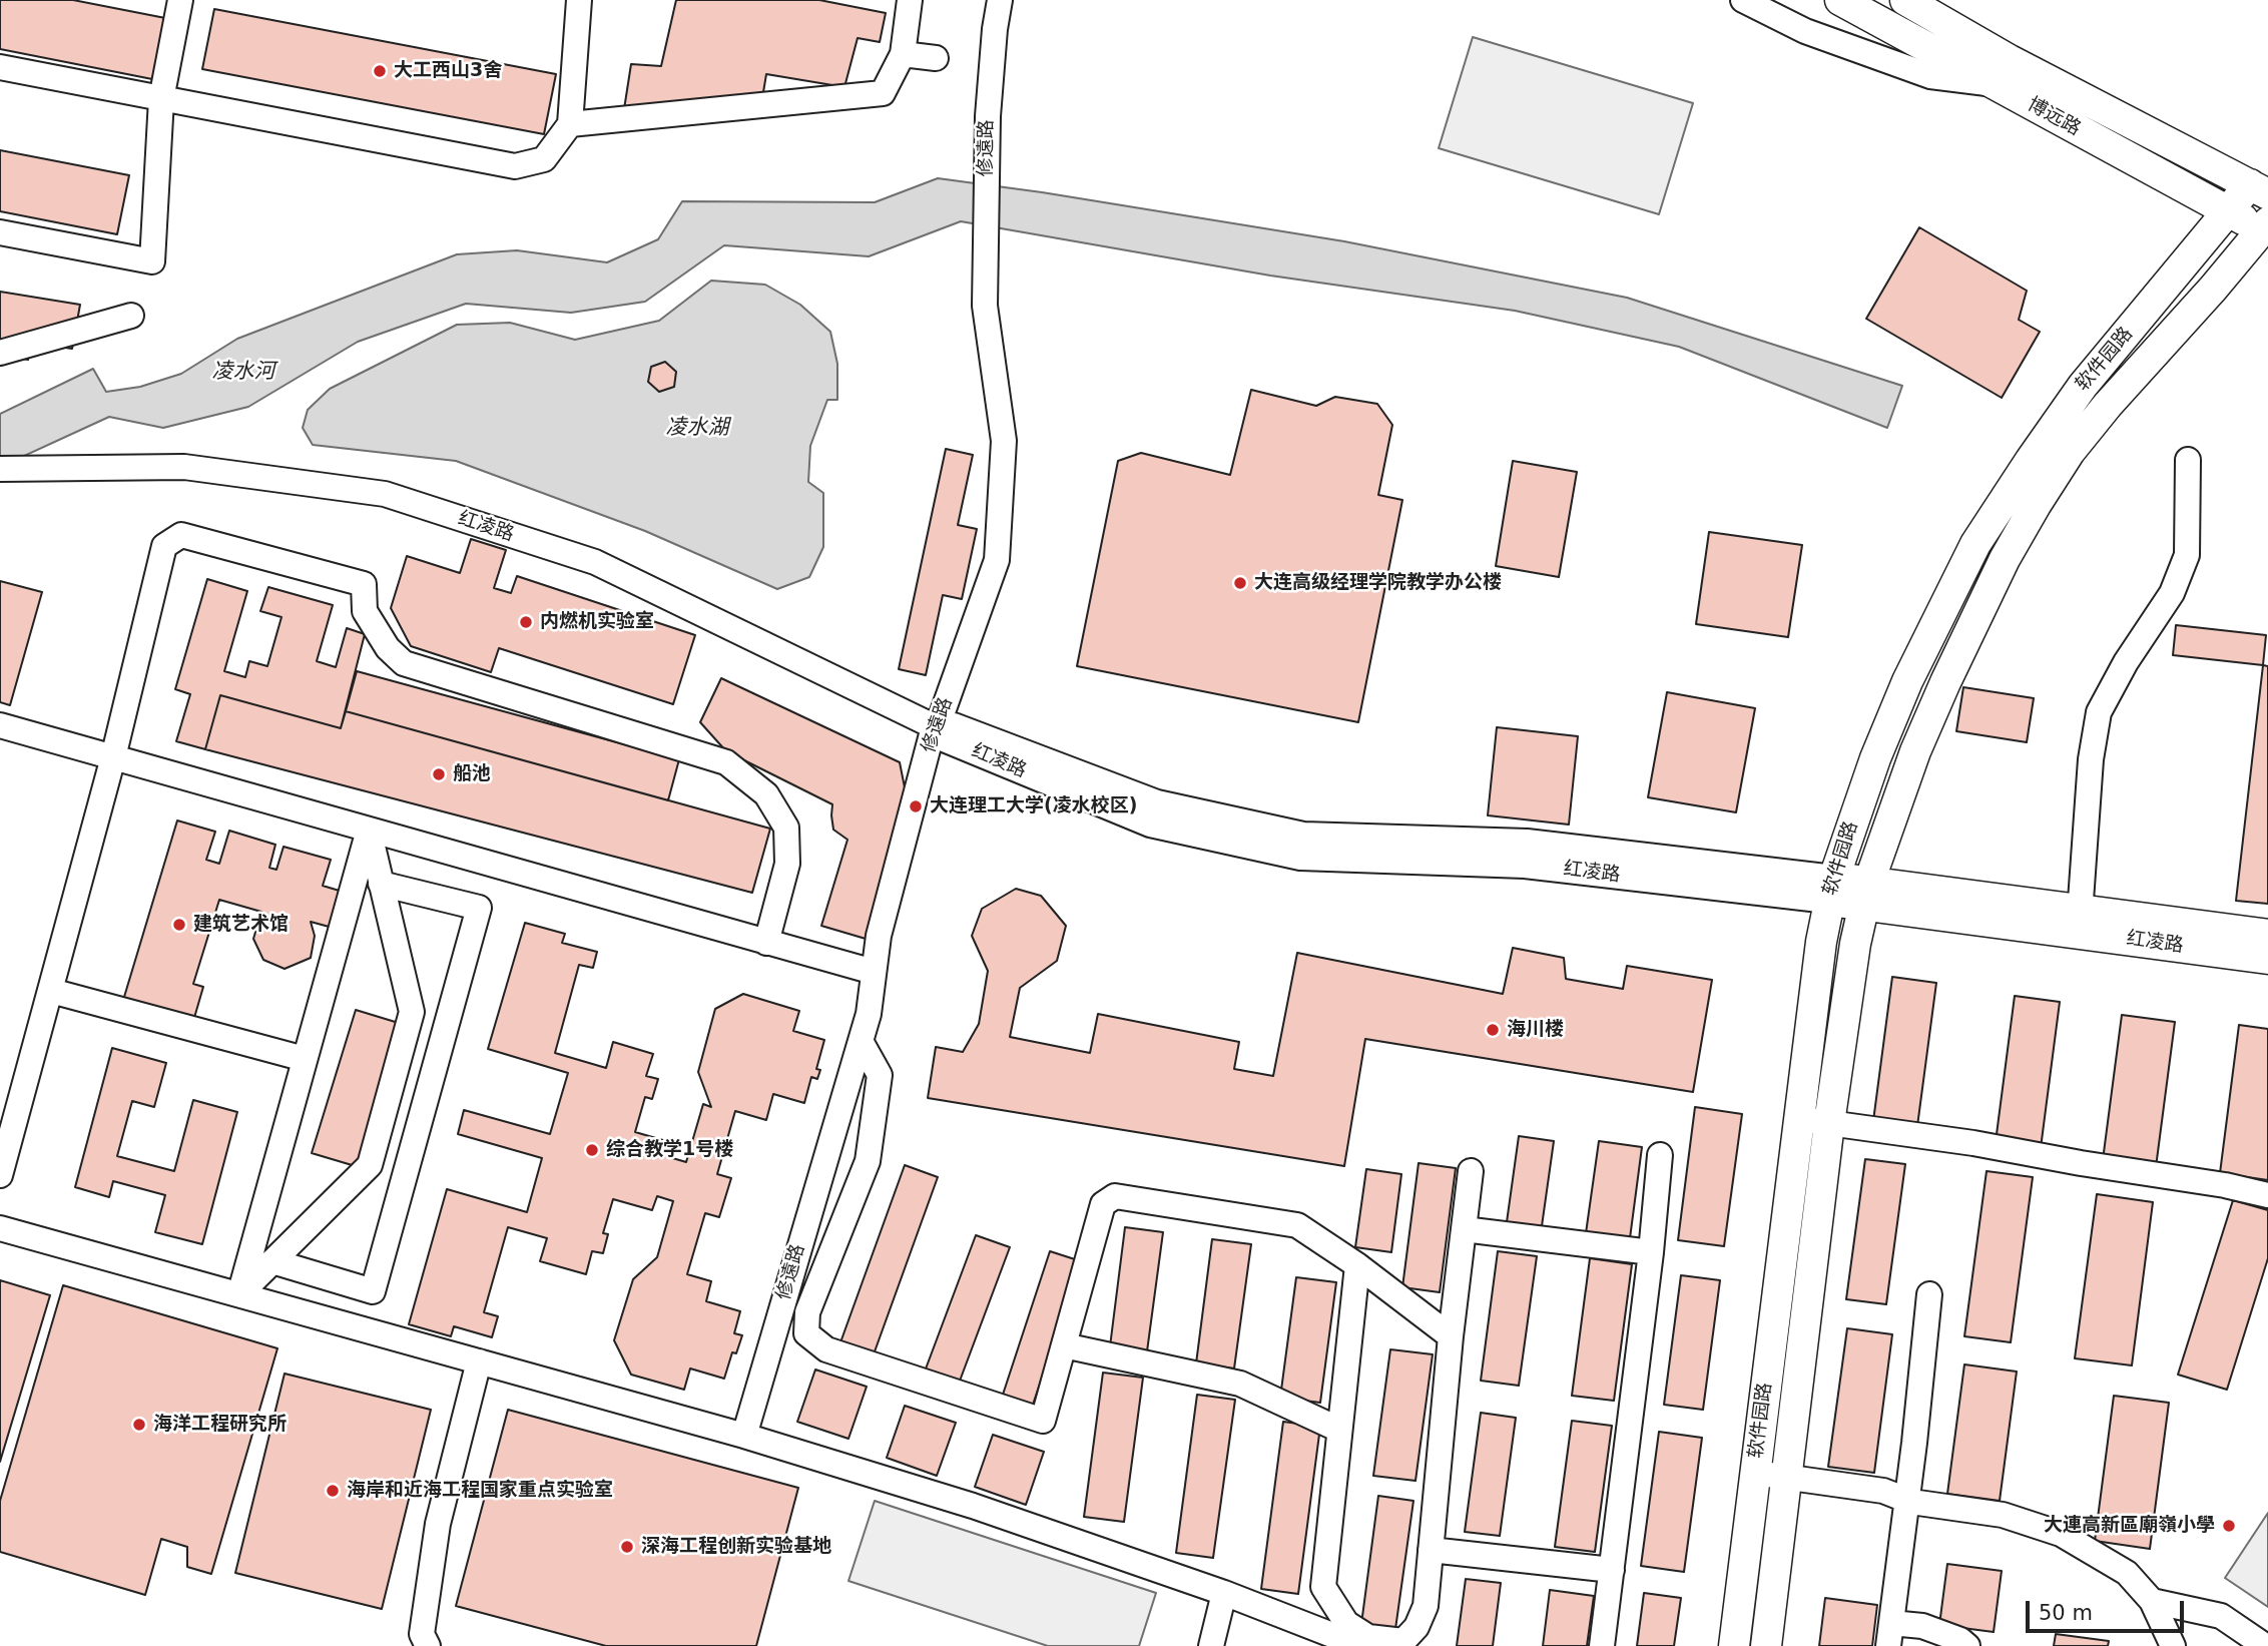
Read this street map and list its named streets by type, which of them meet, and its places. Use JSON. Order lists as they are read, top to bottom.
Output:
{
  "streets": {
    "main road": ["博远路", "软件园路", "红凌路"],
    "street": ["修遠路"]
  },
  "crossings": [
    ["博远路", "软件园路"],
    ["修遠路", "红凌路"],
    ["软件园路", "红凌路"]
  ],
  "water": ["凌水河", "凌水湖"],
  "places": [
    "大工西山3舍",
    "大连高级经理学院教学办公楼",
    "内燃机实验室",
    "船池",
    "大连理工大学(凌水校区)",
    "建筑艺术馆",
    "海川楼",
    "综合教学1号楼",
    "海洋工程研究所",
    "海岸和近海工程国家重点实验室",
    "大連高新區廟嶺小學",
    "深海工程创新实验基地"
  ],
  "scale_bar": "50 m"
}
